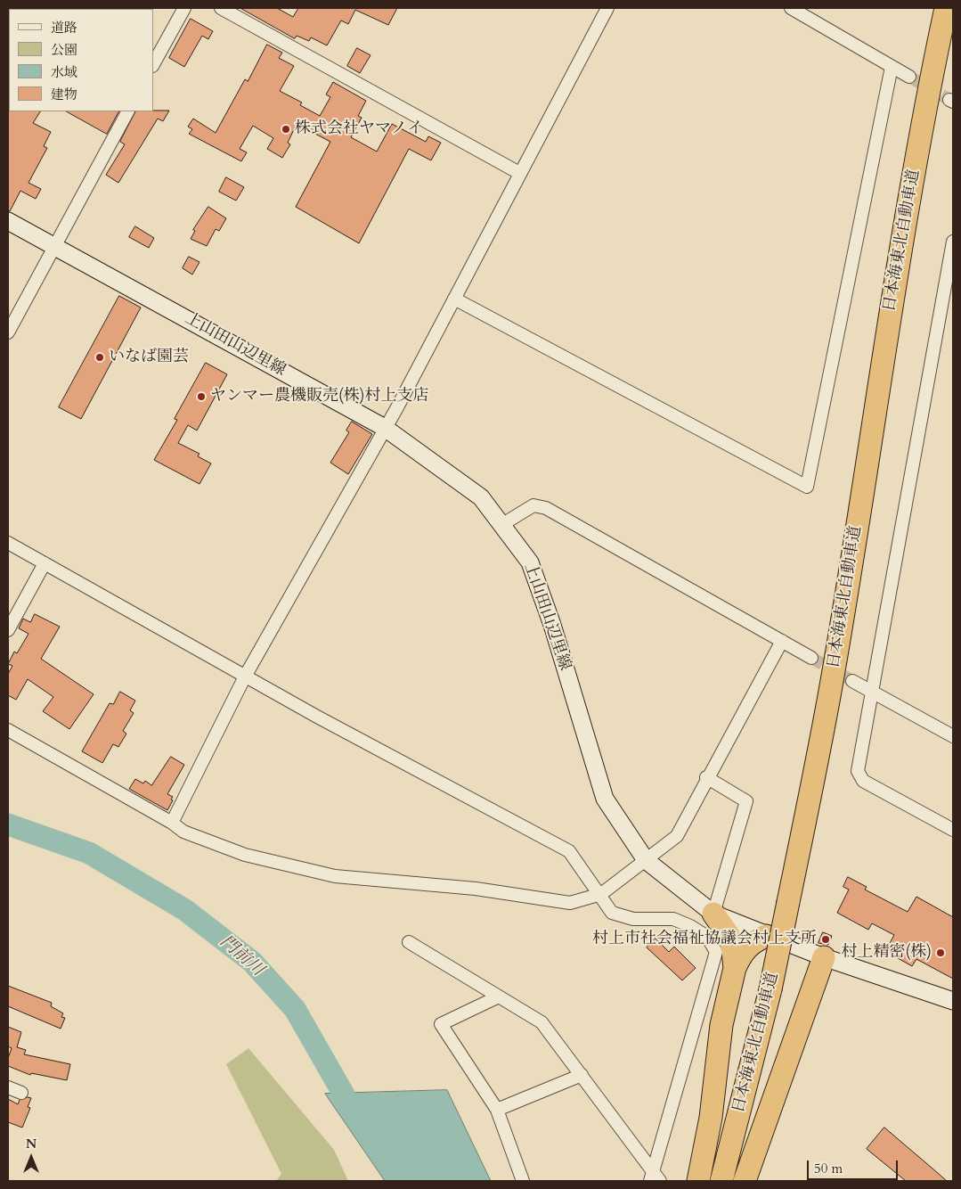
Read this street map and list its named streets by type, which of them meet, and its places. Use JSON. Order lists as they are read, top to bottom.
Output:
{
  "streets": {
    "highway": ["日本海東北自動車道"],
    "main road": ["上山田山辺里線"]
  },
  "water": ["門前川"],
  "places": [
    "株式会社ヤマノイ",
    "いなば園芸",
    "ヤンマー農機販売(株)村上支店",
    "村上市社会福祉協議会村上支所",
    "村上精密(株)"
  ],
  "legend": [
    "道路",
    "公園",
    "水域",
    "建物"
  ],
  "scale_bar": "50 m",
  "north": "top"
}
